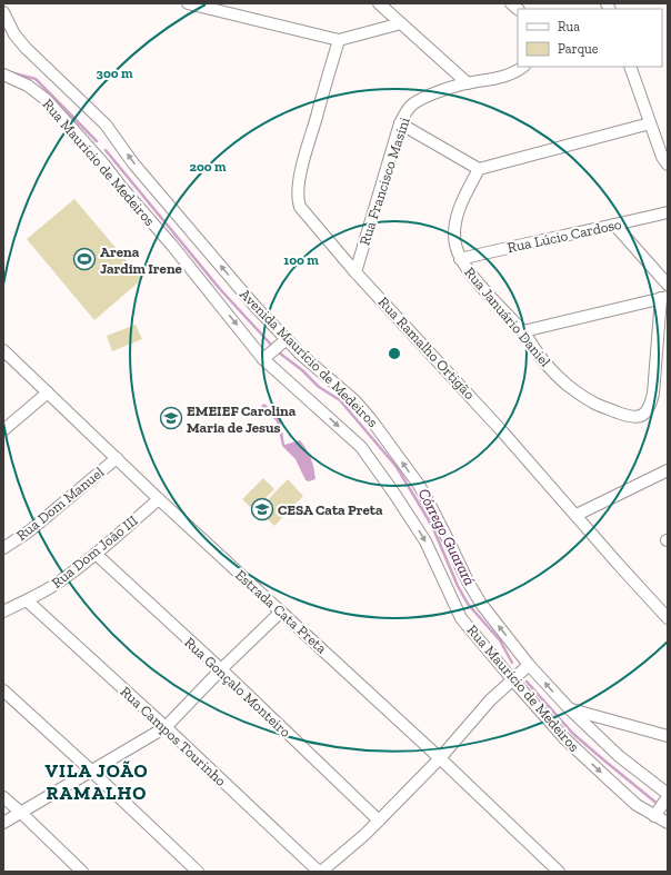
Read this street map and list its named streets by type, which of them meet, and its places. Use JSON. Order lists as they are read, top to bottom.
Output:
{
  "streets": {
    "street": [
      "Rua Mauricio de Medeiros",
      "Rua Francisco Masini",
      "Rua Lúcio Cardoso",
      "Rua Januário Daniel",
      "Rua Ramalho Ortigão",
      "Avenida Maurício de Medeiros",
      "Rua Dom Manuel",
      "Rua Dom João III",
      "Estrada Cata Preta",
      "Rua Gonçalo Monteiro",
      "Rua Campos Tourinho"
    ]
  },
  "crossings": [
    ["Rua Francisco Masini", "Rua Ramalho Ortigão"],
    ["Rua Lúcio Cardoso", "Rua Januário Daniel"],
    ["Rua Dom Manuel", "Estrada Cata Preta"],
    ["Rua Dom João III", "Estrada Cata Preta"],
    ["Rua Dom João III", "Rua Gonçalo Monteiro"],
    ["Rua Dom João III", "Rua Campos Tourinho"]
  ],
  "one_way": ["Rua Mauricio de Medeiros", "Avenida Maurício de Medeiros"],
  "districts": ["VILA JOÃO RAMALHO"],
  "water": ["Córrego Guarará"],
  "places": {
    "sports": ["Arena Jardim Irene"],
    "school or university": ["EMEIEF Carolina Maria de Jesus", "CESA Cata Preta"]
  },
  "legend": ["Rua", "Parque"],
  "rings": ["300 m", "200 m", "100 m"]
}
